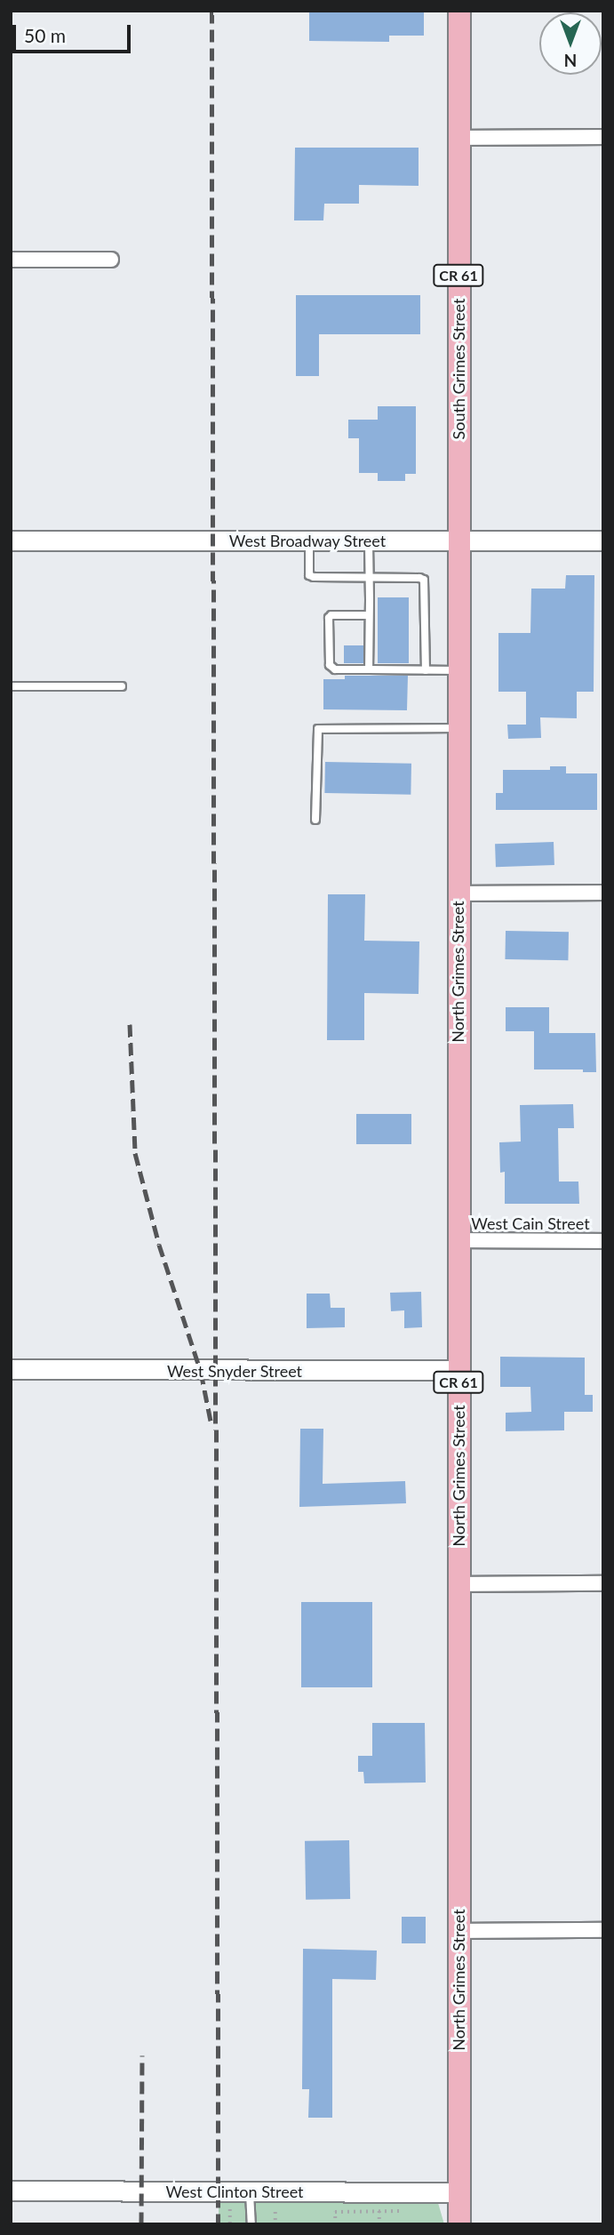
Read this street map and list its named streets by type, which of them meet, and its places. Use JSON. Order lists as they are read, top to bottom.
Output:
{
  "streets": {
    "main road": ["CR 61", "South Grimes Street", "North Grimes Street"],
    "street": [
      "West Broadway Street",
      "West Cain Street",
      "West Snyder Street",
      "West Clinton Street"
    ]
  },
  "crossings": [
    ["South Grimes Street", "West Broadway Street"],
    ["South Grimes Street", "North Grimes Street"],
    ["West Broadway Street", "North Grimes Street"],
    ["North Grimes Street", "West Cain Street"],
    ["North Grimes Street", "West Snyder Street"],
    ["North Grimes Street", "West Clinton Street"]
  ],
  "scale_bar": "50 m",
  "north": "bottom"
}
